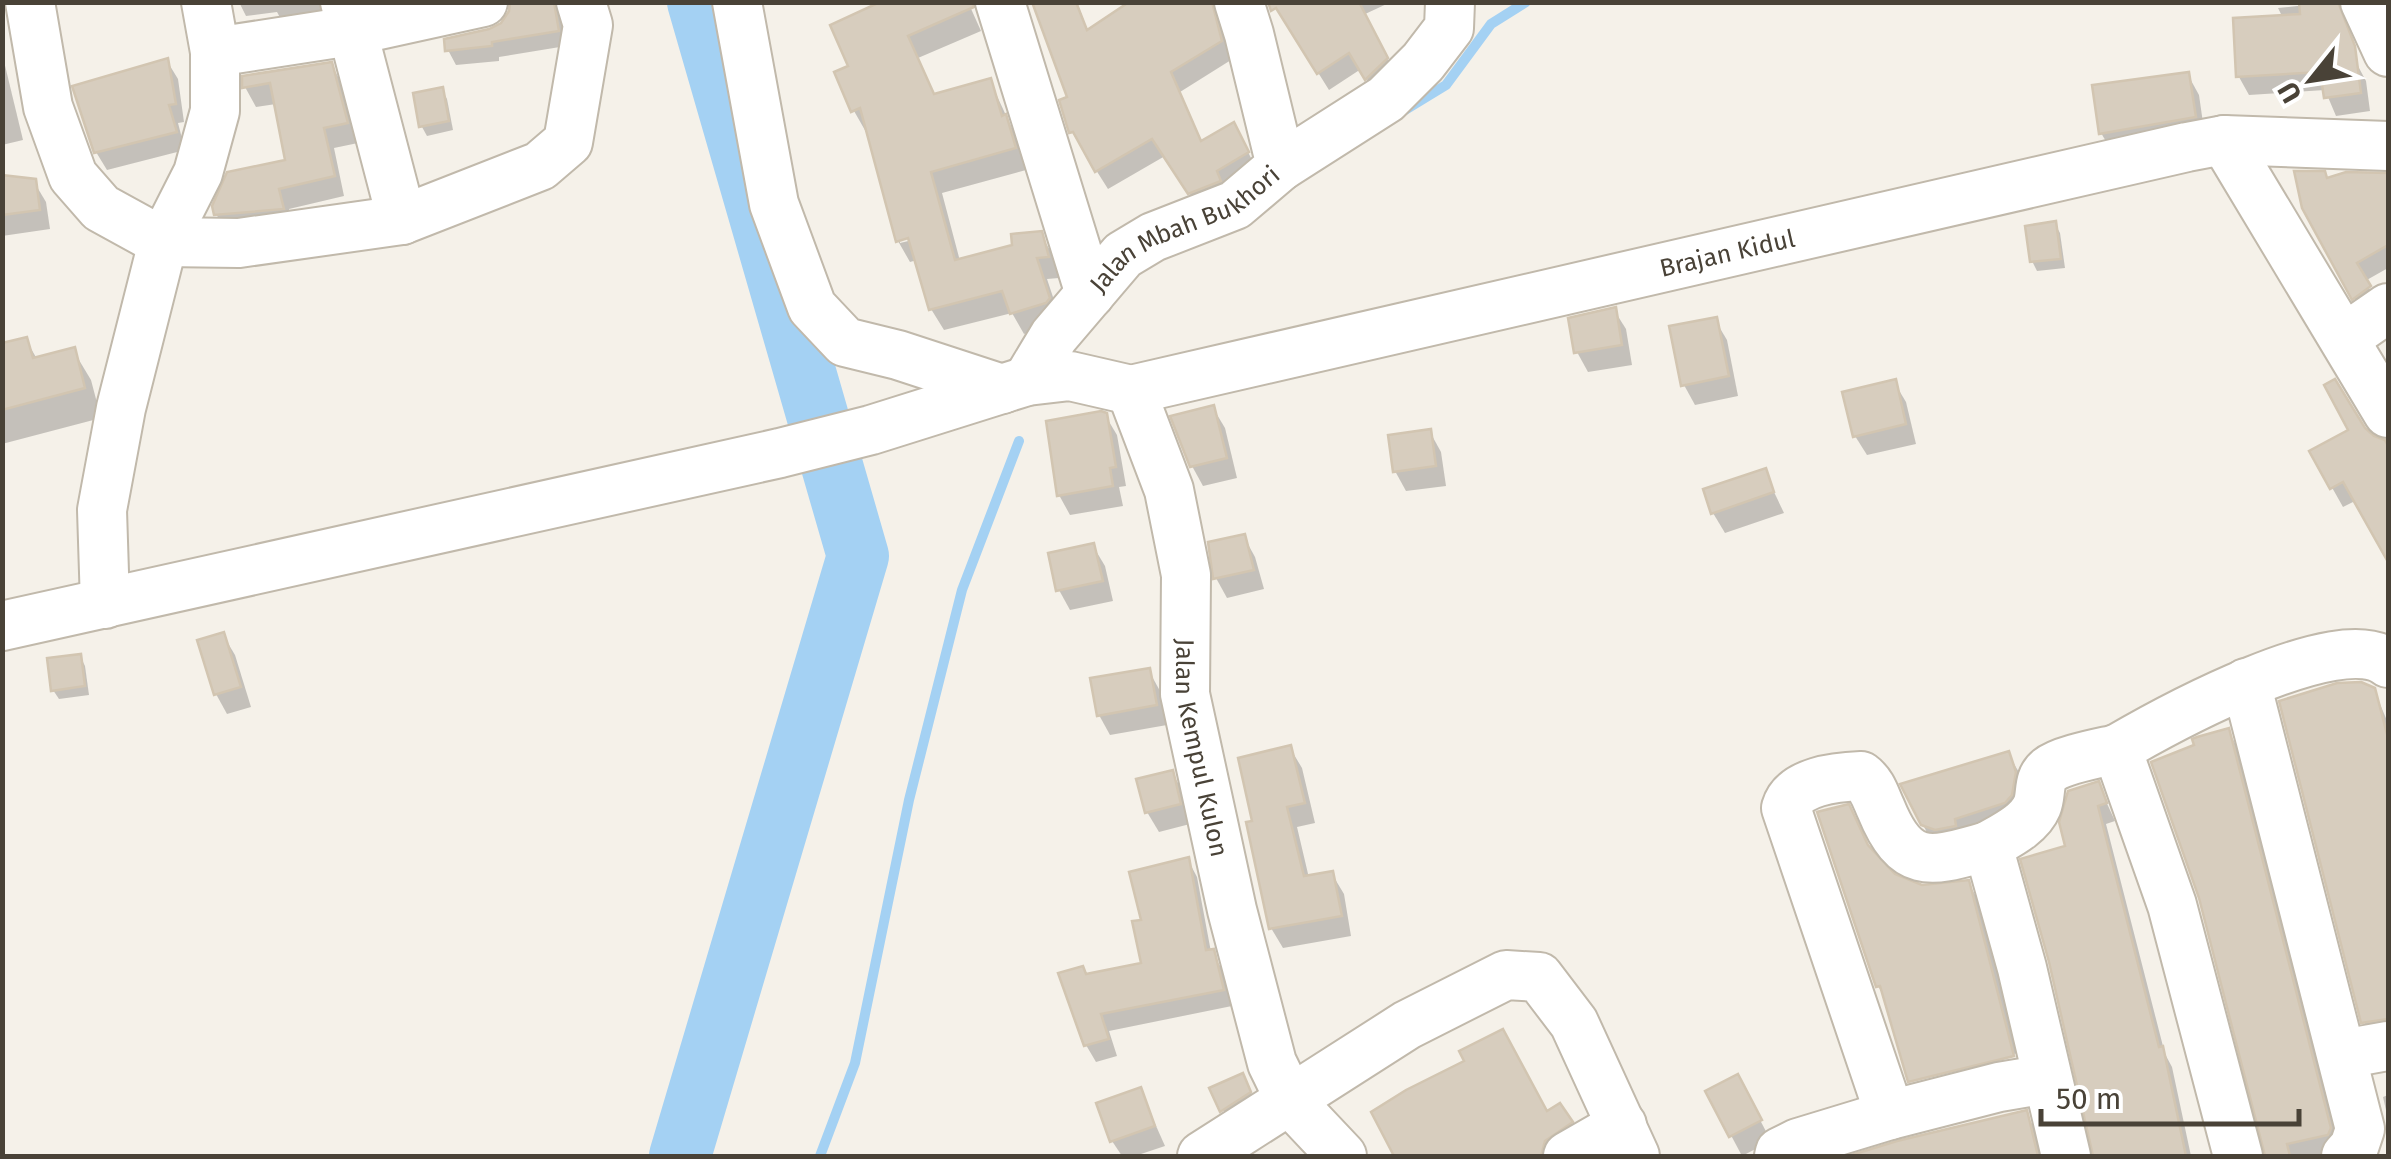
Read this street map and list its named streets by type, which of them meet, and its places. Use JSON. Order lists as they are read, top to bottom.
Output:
{
  "streets": {
    "street": ["Jalan Mbah Bukhori", "Brajan Kidul", "Jalan Kempul Kulon"]
  },
  "crossings": [
    ["Jalan Mbah Bukhori", "Brajan Kidul"],
    ["Brajan Kidul", "Jalan Kempul Kulon"]
  ],
  "scale_bar": "50 m",
  "north": "bottom left"
}
